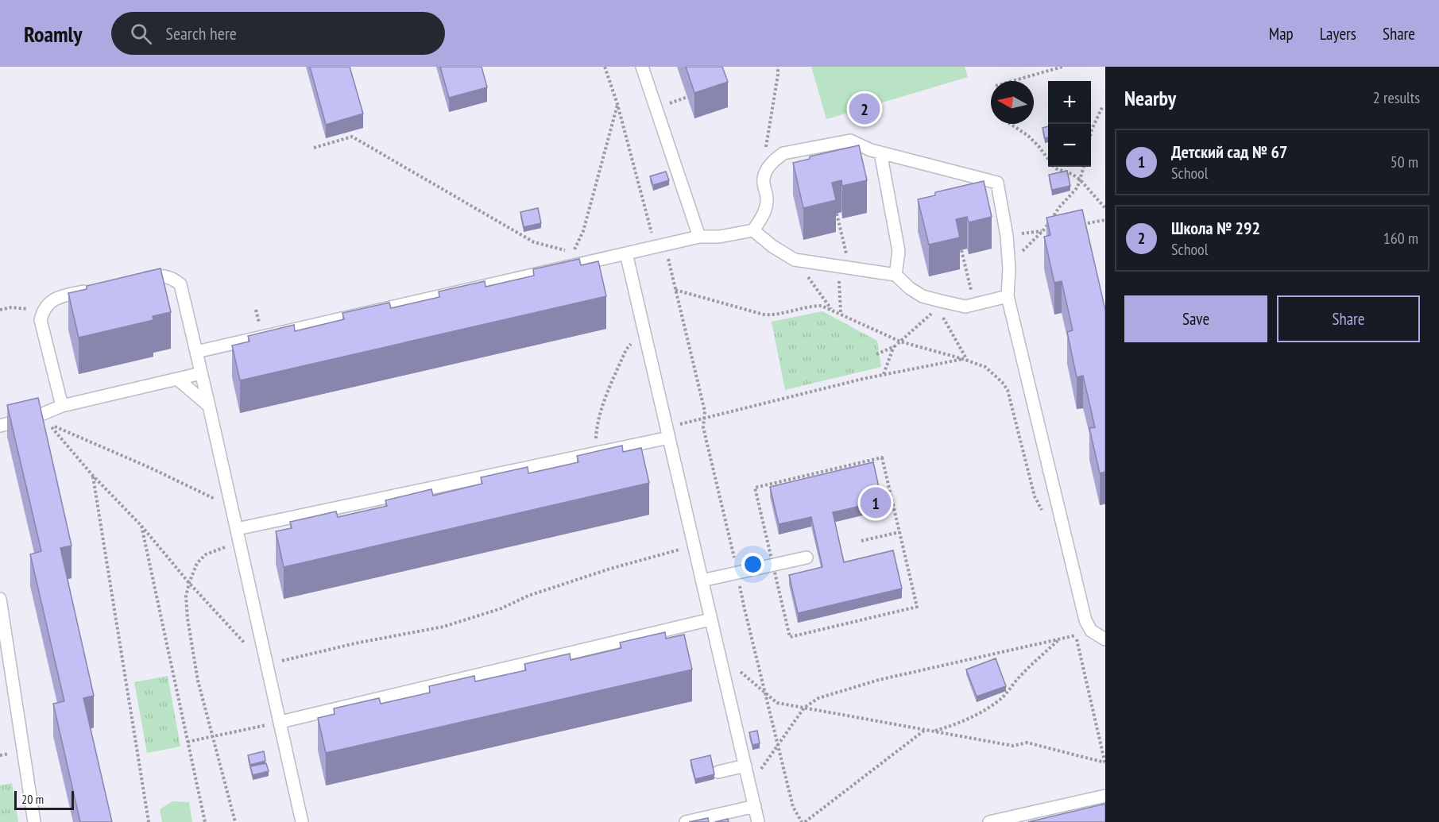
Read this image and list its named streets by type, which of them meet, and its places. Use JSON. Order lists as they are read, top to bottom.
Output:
{
  "scale_bar": "20 m",
  "north": "left",
  "page": {
    "header": "Roamly",
    "search": "Search here",
    "nav": ["Map", "Layers", "Share"],
    "heading": ["Nearby", "2 results"],
    "map_buttons": ["+", "−"],
    "pins": ["2", "1"],
    "list": [
      {
        "mark": "1",
        "name": "Детский сад № 67",
        "note": "School",
        "value": "50 m"
      },
      {
        "mark": "2",
        "name": "Школа № 292",
        "note": "School",
        "value": "160 m"
      }
    ],
    "buttons": ["Save", "Share"],
    "scale": "20 m"
  }
}
